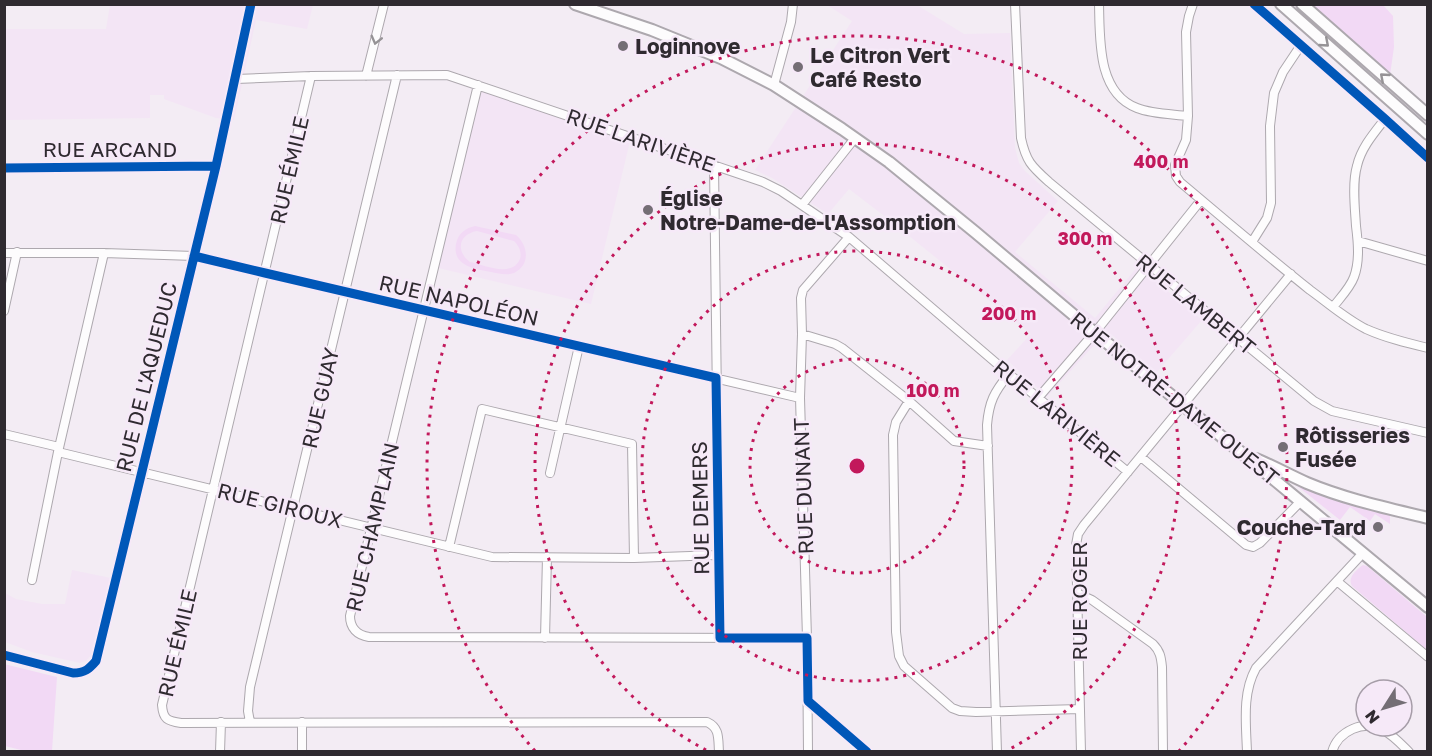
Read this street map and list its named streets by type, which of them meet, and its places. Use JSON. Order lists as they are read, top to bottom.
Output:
{
  "streets": {
    "street": [
      "RUE LARIVIÈRE",
      "RUE ARCAND",
      "RUE ÉMILE",
      "RUE NAPOLÉON",
      "RUE LAMBERT",
      "RUE DE L'AQUEDUC",
      "RUE GUAY",
      "RUE NOTRE-DAME OUEST",
      "RUE DUNANT",
      "RUE GIROUX",
      "RUE DEMERS",
      "RUE CHAMPLAIN",
      "RUE ROGER"
    ]
  },
  "crossings": [
    ["RUE LARIVIÈRE", "RUE ÉMILE"],
    ["RUE LARIVIÈRE", "RUE DE L'AQUEDUC"],
    ["RUE LARIVIÈRE", "RUE GUAY"],
    ["RUE LARIVIÈRE", "RUE DUNANT"],
    ["RUE LARIVIÈRE", "RUE DEMERS"],
    ["RUE LARIVIÈRE", "RUE CHAMPLAIN"],
    ["RUE LARIVIÈRE", "RUE ROGER"],
    ["RUE ARCAND", "RUE DE L'AQUEDUC"],
    ["RUE ÉMILE", "RUE NAPOLÉON"],
    ["RUE ÉMILE", "RUE GUAY"],
    ["RUE ÉMILE", "RUE GIROUX"],
    ["RUE NAPOLÉON", "RUE DE L'AQUEDUC"],
    ["RUE NAPOLÉON", "RUE GUAY"],
    ["RUE NAPOLÉON", "RUE DUNANT"],
    ["RUE NAPOLÉON", "RUE DEMERS"],
    ["RUE NAPOLÉON", "RUE CHAMPLAIN"],
    ["RUE LAMBERT", "RUE ROGER"],
    ["RUE DE L'AQUEDUC", "RUE GIROUX"],
    ["RUE GUAY", "RUE GIROUX"],
    ["RUE NOTRE-DAME OUEST", "RUE ROGER"],
    ["RUE DUNANT", "RUE CHAMPLAIN"],
    ["RUE GIROUX", "RUE DEMERS"],
    ["RUE GIROUX", "RUE CHAMPLAIN"],
    ["RUE DEMERS", "RUE CHAMPLAIN"]
  ],
  "places": [
    "Loginnove",
    "Le Citron Vert Café Resto",
    "Église Notre-Dame-de-l'Assomption",
    "Rôtisseries Fusée",
    "Couche-Tard"
  ],
  "north": "bottom left",
  "rings": [
    "400 m",
    "300 m",
    "200 m",
    "100 m"
  ]
}
